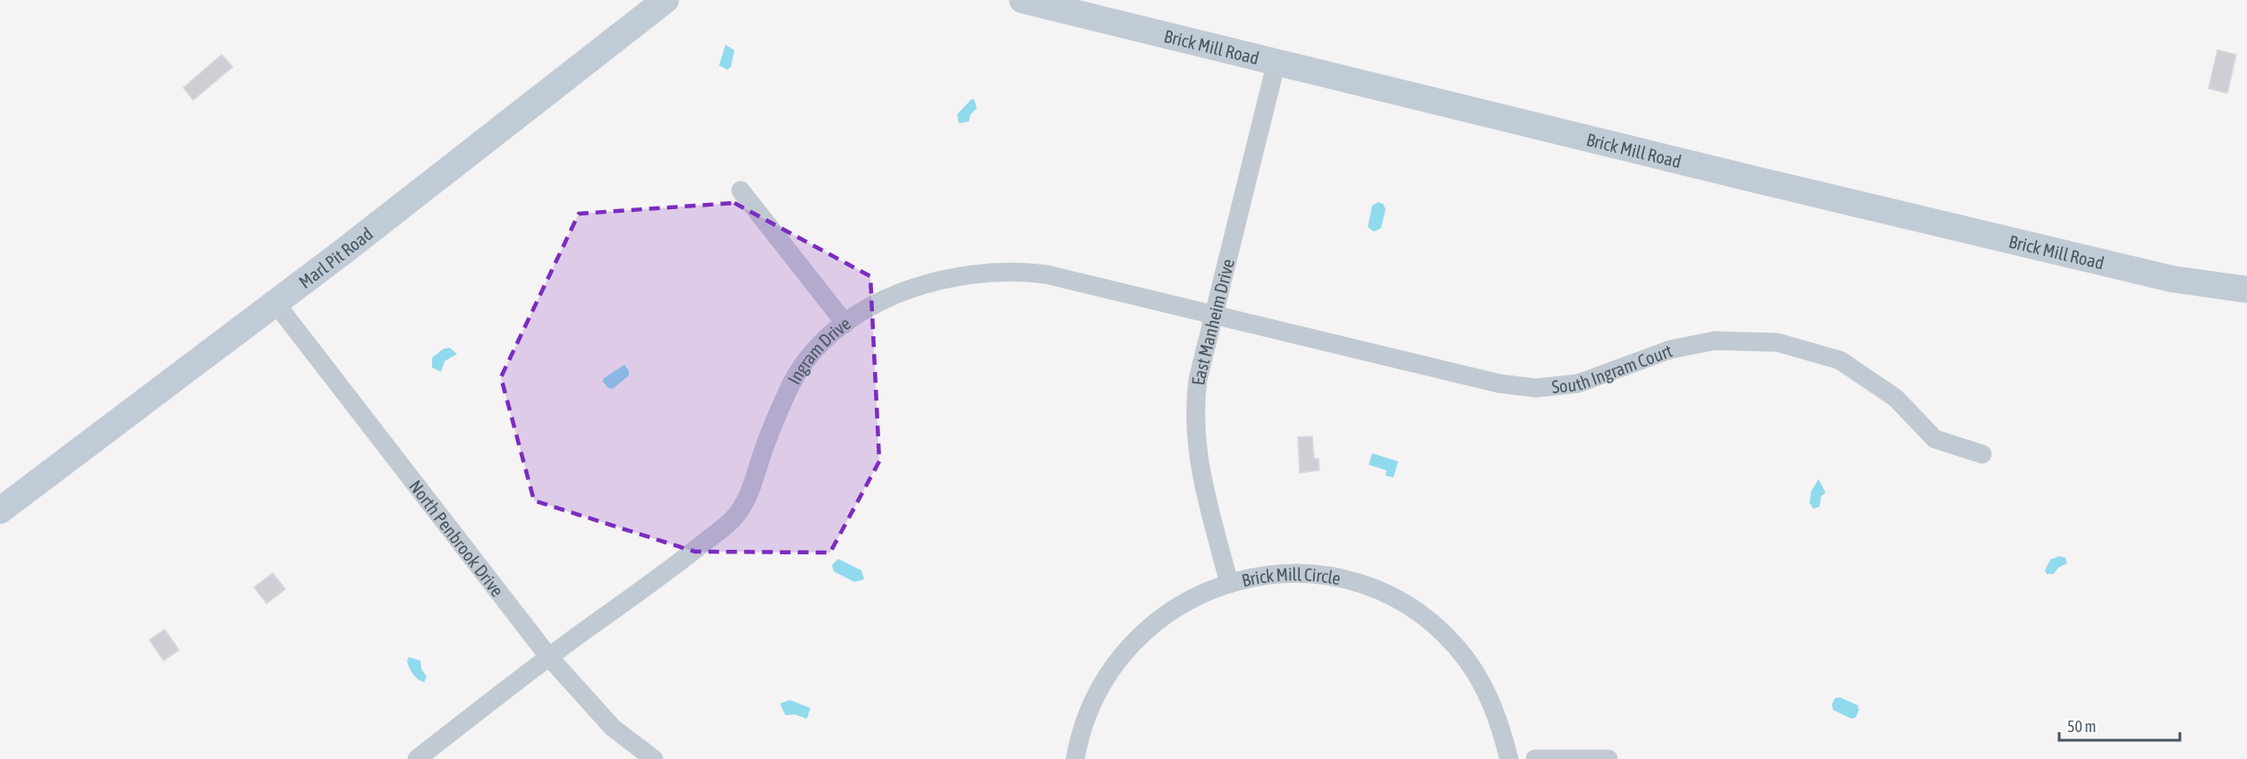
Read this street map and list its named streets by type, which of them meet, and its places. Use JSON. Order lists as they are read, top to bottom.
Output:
{
  "streets": {
    "street": [
      "Brick Mill Road",
      "Marl Pit Road",
      "East Manheim Drive",
      "Ingram Drive",
      "South Ingram Court",
      "North Penbrook Drive",
      "Brick Mill Circle"
    ]
  },
  "crossings": [
    ["Brick Mill Road", "East Manheim Drive"],
    ["Marl Pit Road", "North Penbrook Drive"],
    ["East Manheim Drive", "Ingram Drive"],
    ["East Manheim Drive", "South Ingram Court"],
    ["East Manheim Drive", "Brick Mill Circle"],
    ["Ingram Drive", "South Ingram Court"],
    ["Ingram Drive", "North Penbrook Drive"]
  ],
  "scale_bar": "50 m"
}
